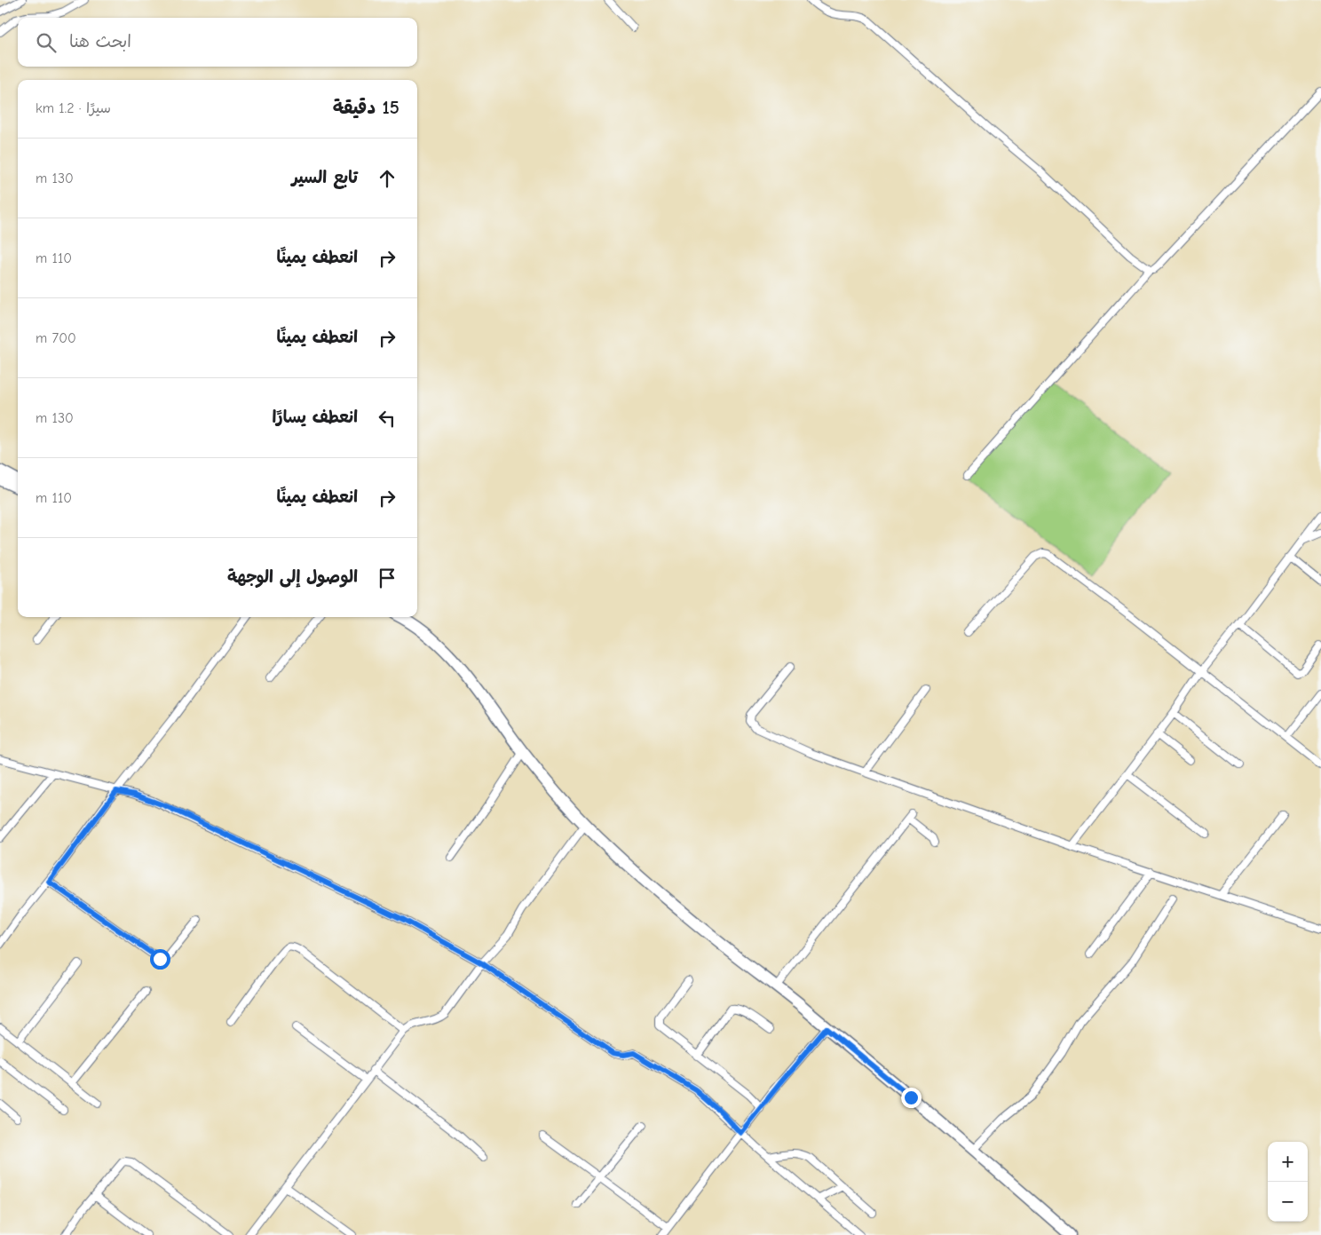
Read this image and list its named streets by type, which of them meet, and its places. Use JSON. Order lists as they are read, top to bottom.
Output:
{
  "page": {
    "search": "ابحث هنا",
    "heading": ["15 دقيقة", "سيرًا · 1.2 km"],
    "list": [
      ["تابع السير", "130 m"],
      ["انعطف يمينًا", "110 m"],
      ["انعطف يمينًا", "700 m"],
      ["انعطف يسارًا", "130 m"],
      ["انعطف يمينًا", "110 m"],
      "الوصول إلى الوجهة"
    ],
    "map_buttons": ["+", "−"]
  }
}
